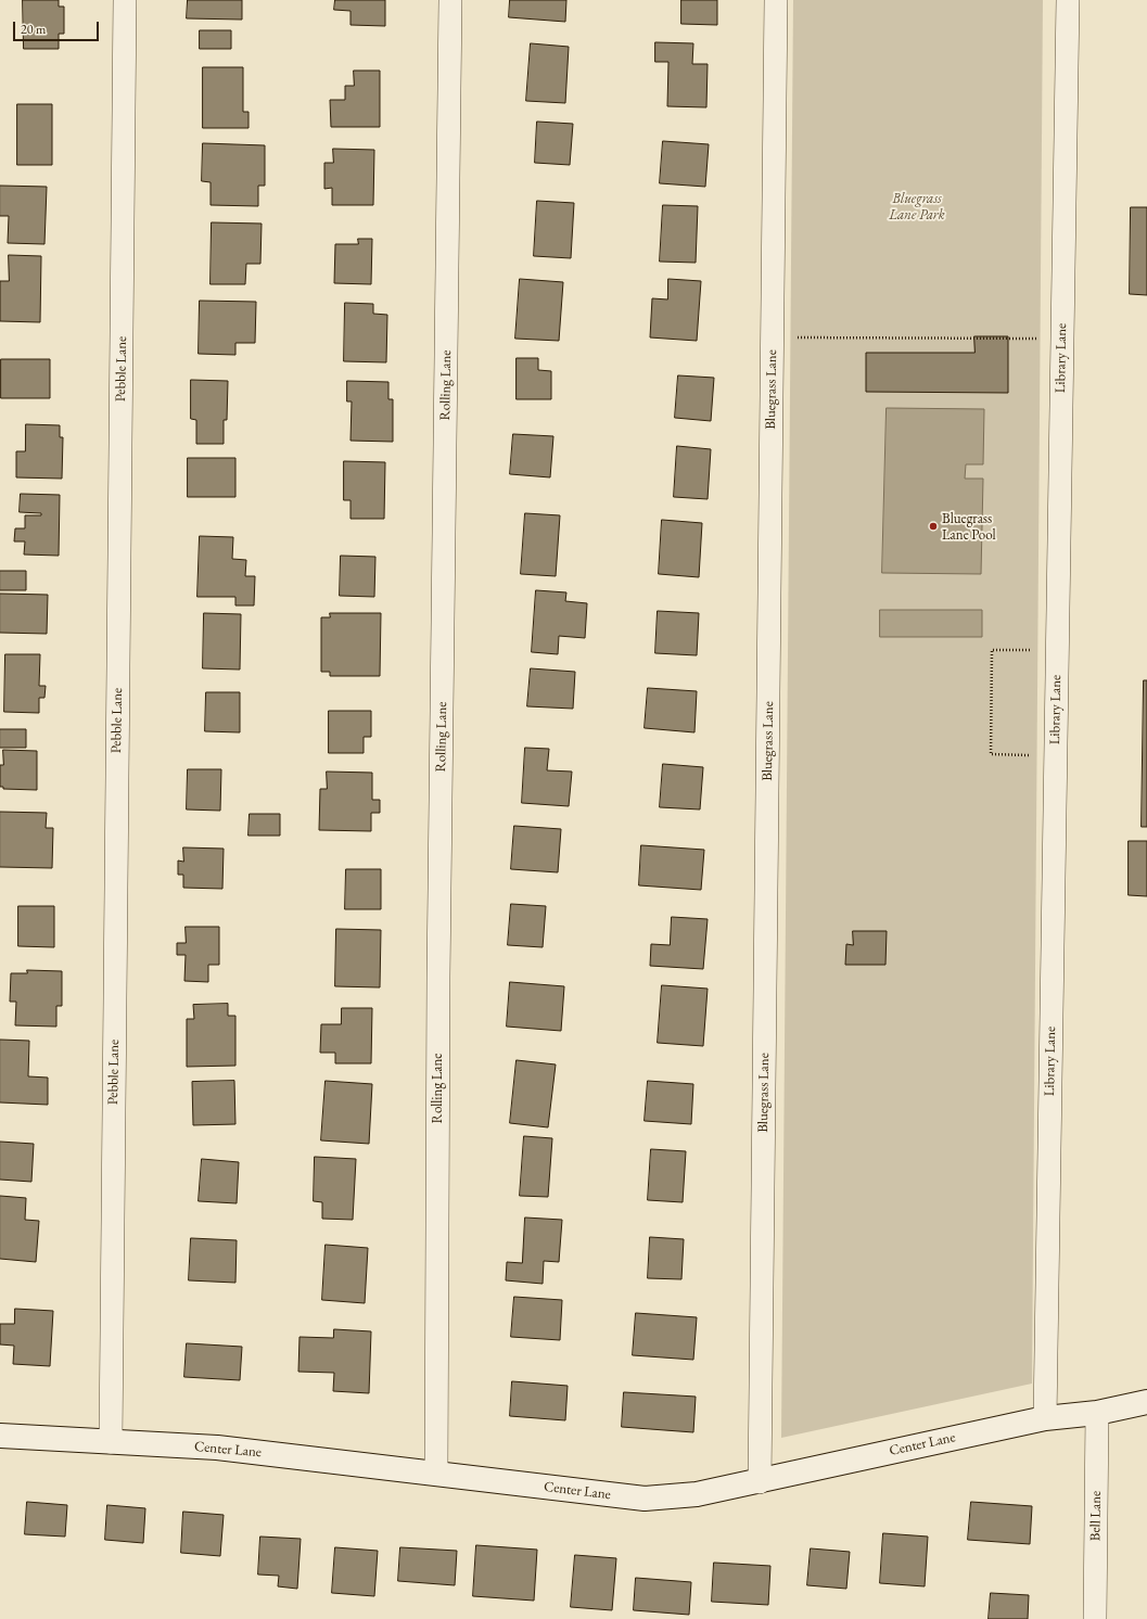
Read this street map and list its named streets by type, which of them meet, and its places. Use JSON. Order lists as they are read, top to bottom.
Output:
{
  "streets": {
    "street": [
      "Library Lane",
      "Pebble Lane",
      "Rolling Lane",
      "Bluegrass Lane",
      "Center Lane",
      "Bell Lane"
    ]
  },
  "crossings": [
    ["Library Lane", "Center Lane"],
    ["Pebble Lane", "Center Lane"],
    ["Rolling Lane", "Center Lane"],
    ["Bluegrass Lane", "Center Lane"],
    ["Center Lane", "Bell Lane"]
  ],
  "parks": ["Bluegrass Lane Park"],
  "places": ["Bluegrass Lane Pool"],
  "scale_bar": "20 m"
}
